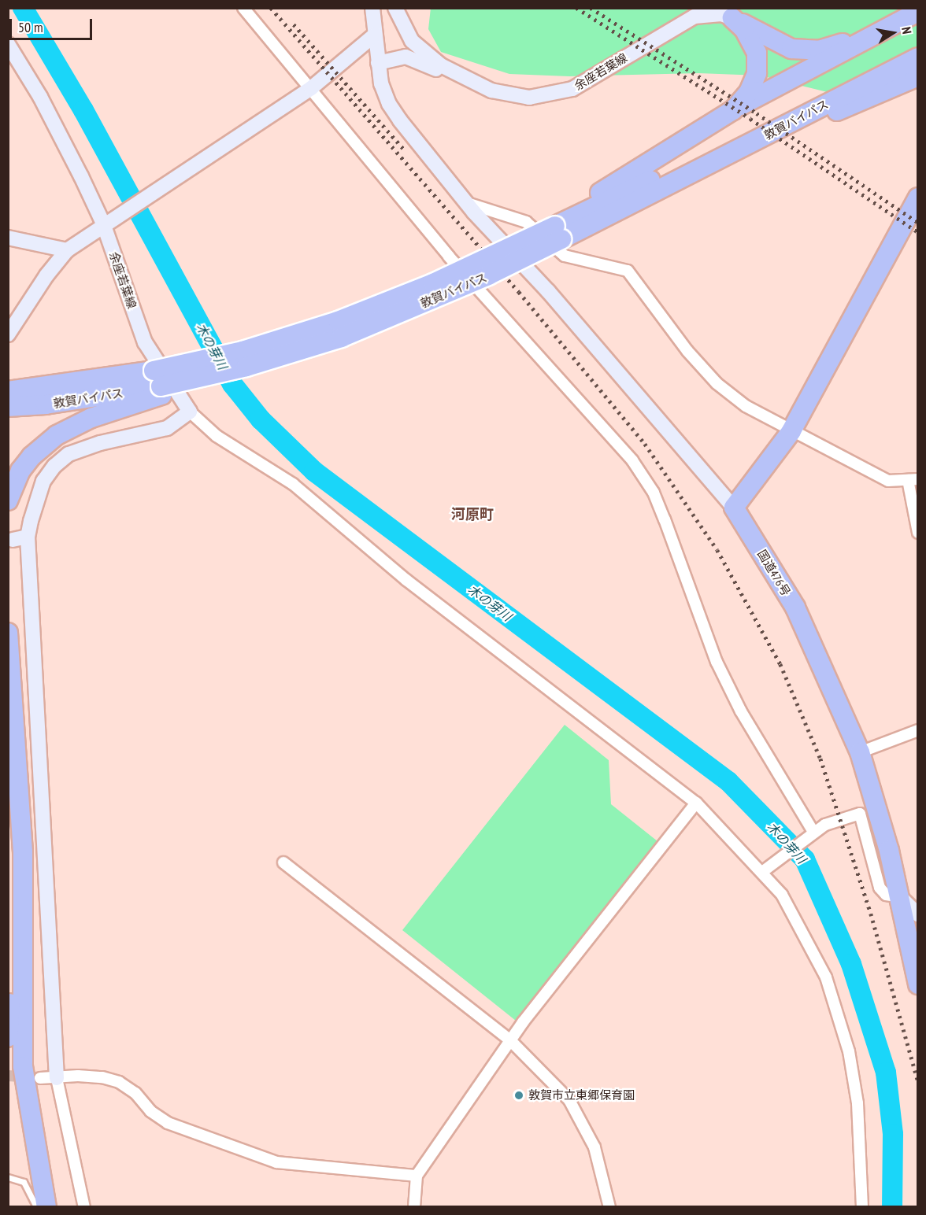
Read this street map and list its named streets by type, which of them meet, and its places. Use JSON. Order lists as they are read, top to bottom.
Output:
{
  "streets": {
    "highway": ["敦賀バイパス", "国道476号"],
    "street": ["余座若葉線"]
  },
  "districts": ["河原町"],
  "water": ["木の芽川"],
  "places": ["敦賀市立東郷保育園"],
  "scale_bar": "50 m",
  "north": "right"
}
